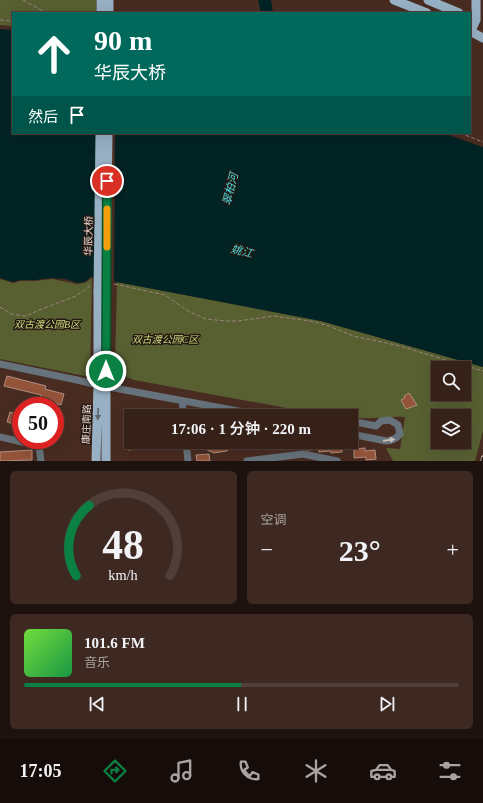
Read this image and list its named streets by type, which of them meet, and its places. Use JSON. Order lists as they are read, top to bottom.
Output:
{
  "streets": {
    "main road": ["华辰大桥", "康庄南路"]
  },
  "crossings": [
    ["华辰大桥", "康庄南路"]
  ],
  "water": ["翠柏河", "姚江"],
  "parks": ["双古渡公园B区", "双古渡公园C区"],
  "page": {
    "turn": ["90 m", "华辰大桥"],
    "then": "然后",
    "limit": "50",
    "trip": "17:06 · 1 分钟 · 220 m",
    "tile": "空调",
    "heat": ["−", "23°", "+"],
    "song": ["101.6 FM", "音乐"],
    "tabs": "17:05",
    "gauge": ["48", "km/h"]
  }
}
